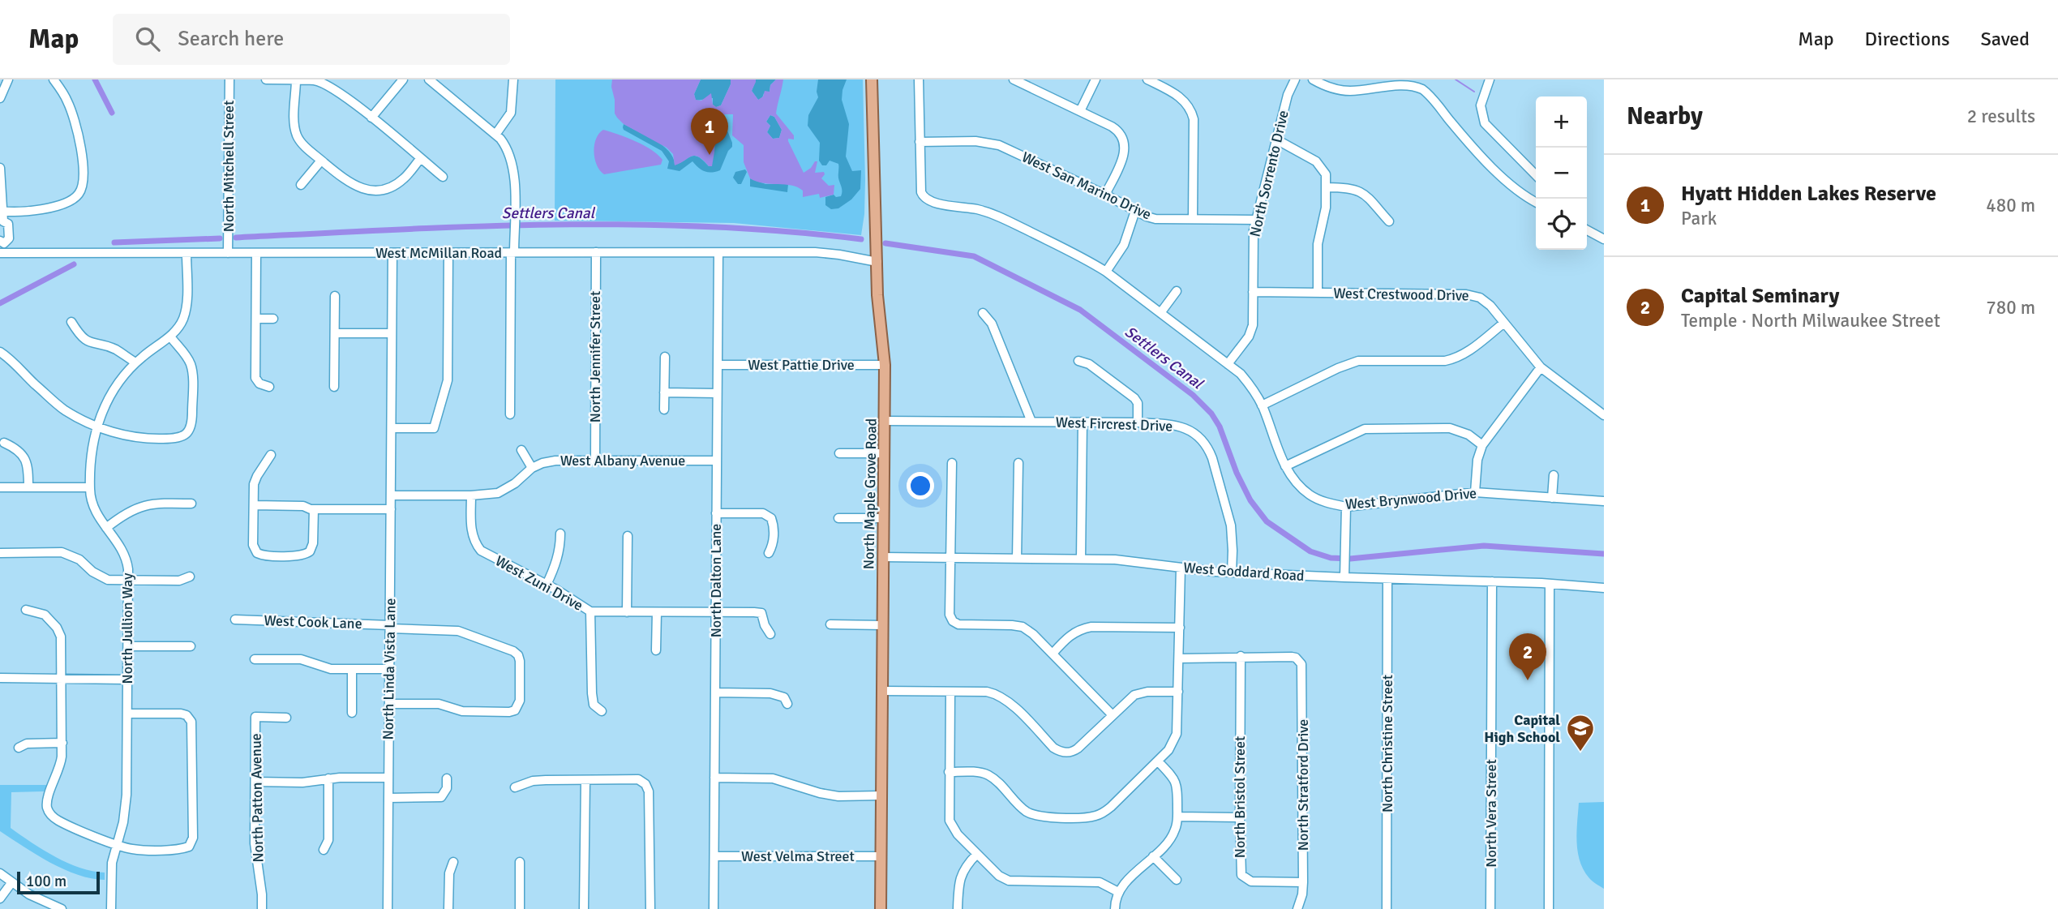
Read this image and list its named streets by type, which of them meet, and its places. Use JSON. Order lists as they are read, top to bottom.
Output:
{
  "streets": {
    "main road": ["North Maple Grove Road"],
    "street": [
      "North Mitchell Street",
      "North Sorrento Drive",
      "West San Marino Drive",
      "West McMillan Road",
      "West Crestwood Drive",
      "North Jennifer Street",
      "West Pattie Drive",
      "West Fircrest Drive",
      "West Albany Avenue",
      "West Brynwood Drive",
      "West Goddard Road",
      "North Dalton Lane",
      "West Zuni Drive",
      "West Cook Lane",
      "North Jullion Way",
      "North Linda Vista Lane",
      "North Christine Street",
      "North Stratford Drive",
      "North Bristol Street",
      "North Patton Avenue",
      "North Vera Street",
      "West Velma Street"
    ]
  },
  "crossings": [
    ["North Mitchell Street", "West McMillan Road"],
    ["North Sorrento Drive", "West San Marino Drive"],
    ["North Sorrento Drive", "West Crestwood Drive"],
    ["North Sorrento Drive", "West Brynwood Drive"],
    ["West San Marino Drive", "West Brynwood Drive"],
    ["West McMillan Road", "North Jennifer Street"],
    ["West McMillan Road", "North Maple Grove Road"],
    ["West McMillan Road", "North Dalton Lane"],
    ["West McMillan Road", "North Jullion Way"],
    ["West McMillan Road", "North Linda Vista Lane"],
    ["North Jennifer Street", "West Albany Avenue"],
    ["West Pattie Drive", "North Maple Grove Road"],
    ["West Pattie Drive", "North Dalton Lane"],
    ["West Fircrest Drive", "North Maple Grove Road"],
    ["West Fircrest Drive", "West Goddard Road"],
    ["West Albany Avenue", "North Dalton Lane"],
    ["West Albany Avenue", "West Zuni Drive"],
    ["West Albany Avenue", "North Linda Vista Lane"],
    ["North Maple Grove Road", "West Goddard Road"],
    ["North Maple Grove Road", "West Velma Street"],
    ["West Goddard Road", "North Christine Street"],
    ["West Goddard Road", "North Vera Street"],
    ["North Dalton Lane", "West Zuni Drive"],
    ["North Dalton Lane", "West Velma Street"],
    ["West Cook Lane", "North Linda Vista Lane"],
    ["North Stratford Drive", "North Bristol Street"]
  ],
  "water": ["Settlers Canal"],
  "places": {
    "school or university": ["Capital High School"]
  },
  "scale_bar": "100 m",
  "page": {
    "header": "Map",
    "search": "Search here",
    "nav": ["Map", "Directions", "Saved"],
    "heading": ["Nearby", "2 results"],
    "map_buttons": ["+", "−"],
    "pins": ["1", "2"],
    "list": [
      {
        "mark": "1",
        "name": "Hyatt Hidden Lakes Reserve",
        "note": "Park",
        "value": "480 m"
      },
      {
        "mark": "2",
        "name": "Capital Seminary",
        "note": "Temple · North Milwaukee Street",
        "value": "780 m"
      }
    ],
    "scale": "100 m"
  }
}
